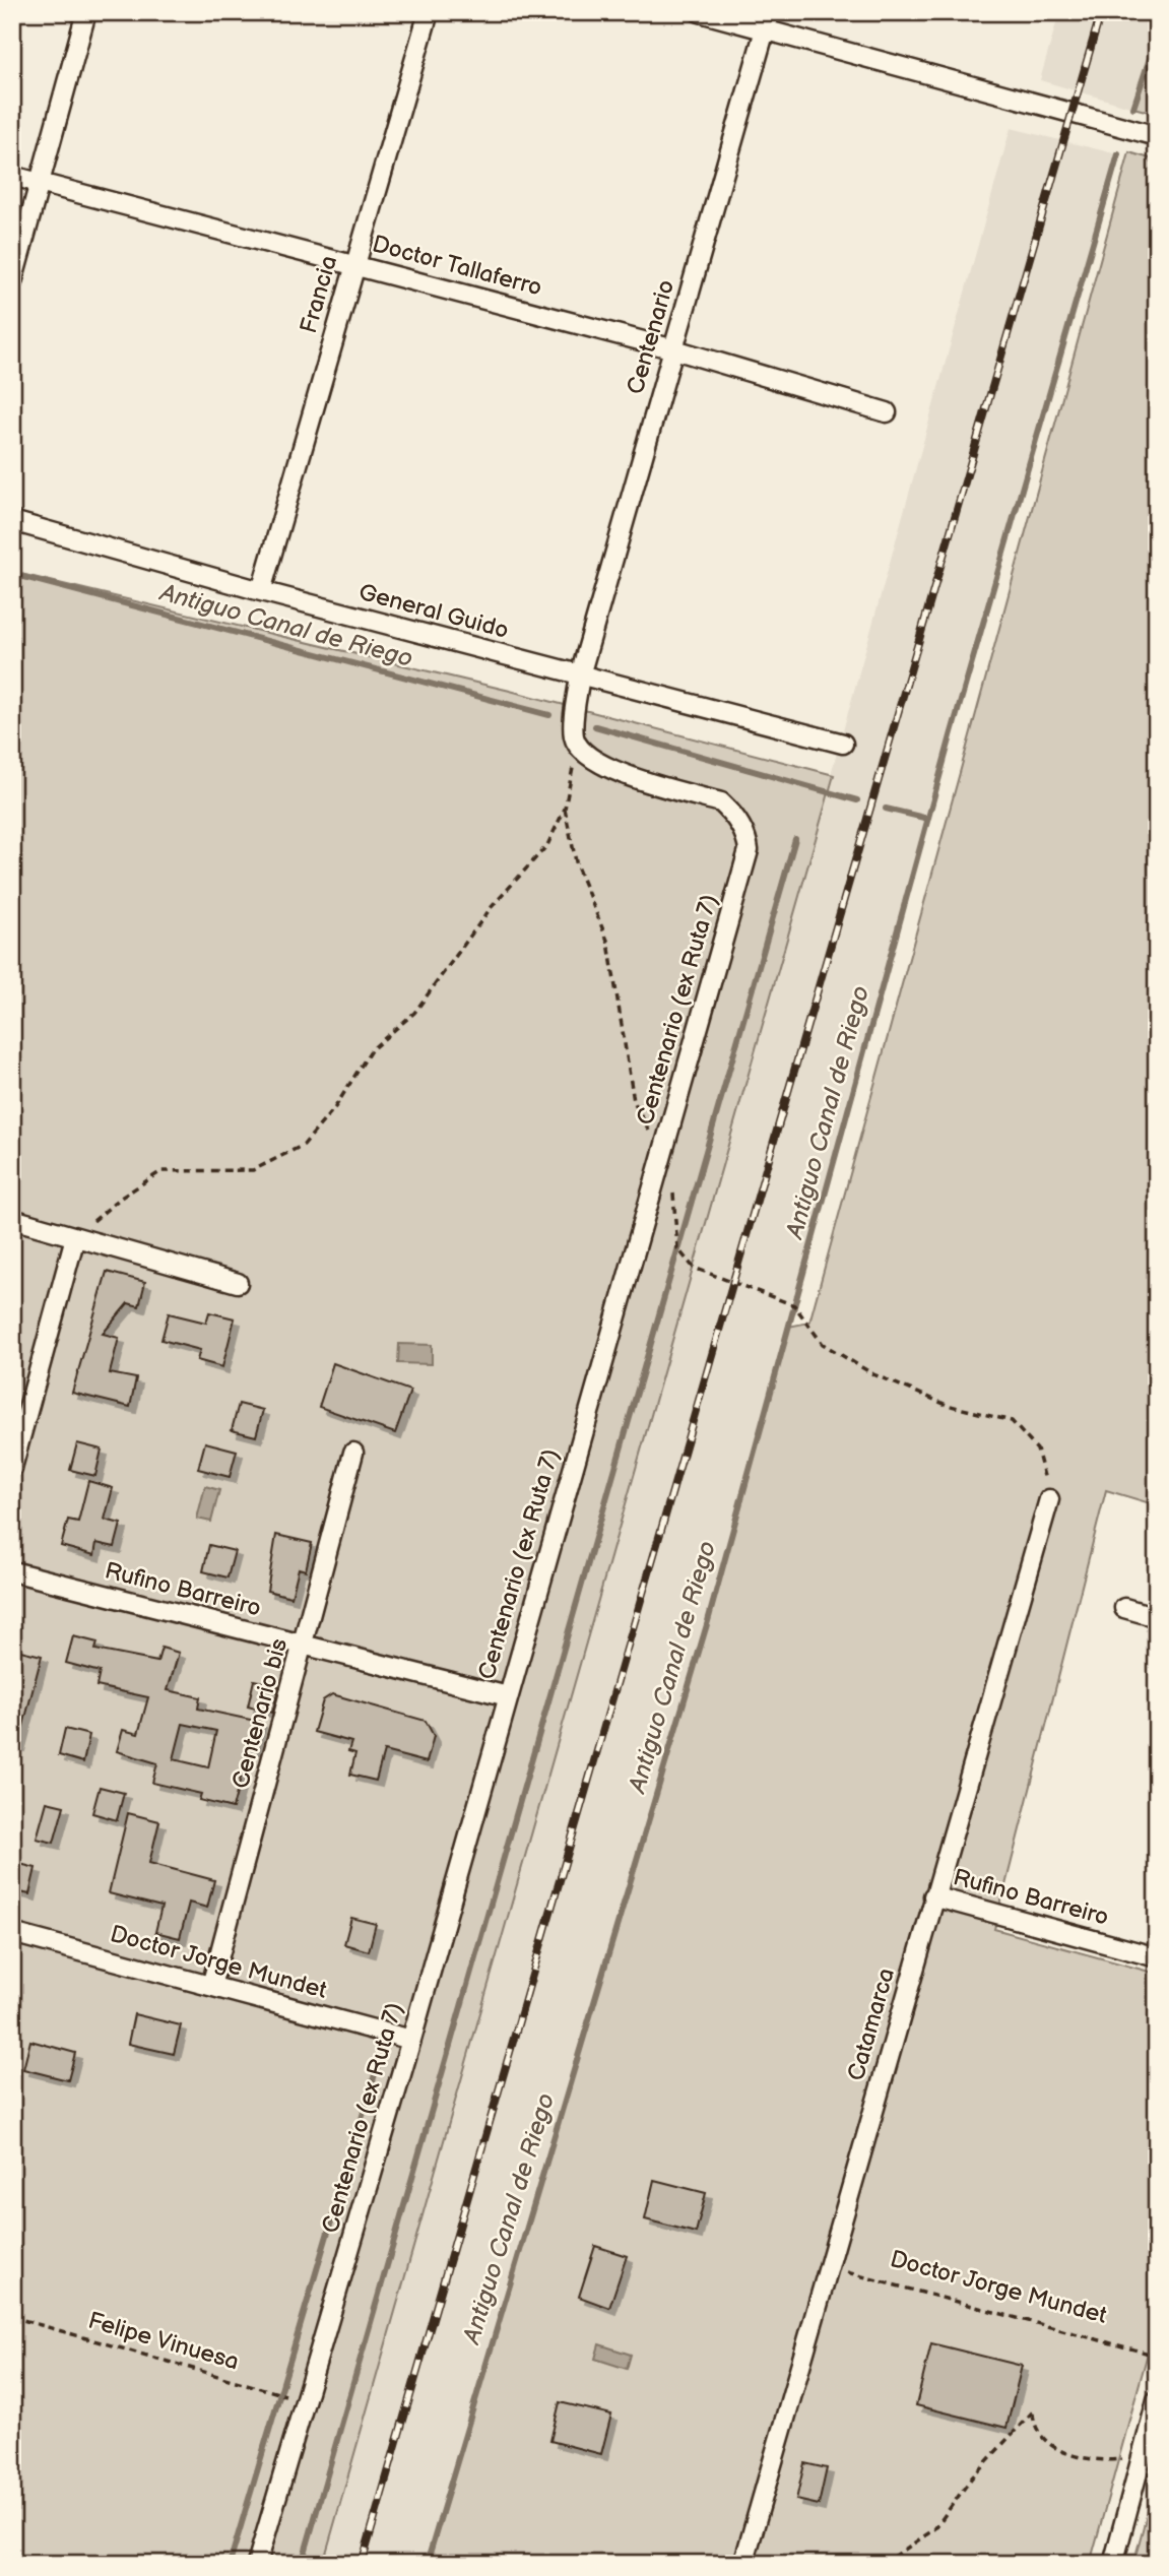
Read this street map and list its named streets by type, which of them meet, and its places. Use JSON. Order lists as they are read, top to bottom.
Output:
{
  "streets": {
    "street": [
      "Doctor Tallaferro",
      "Francia",
      "Centenario",
      "General Guido",
      "Centenario (ex Ruta 7)",
      "Rufino Barreiro",
      "Centenario bis",
      "Doctor Jorge Mundet",
      "Catamarca"
    ],
    "path": ["Felipe Vinuesa"]
  },
  "crossings": [
    ["Doctor Tallaferro", "Francia"],
    ["Doctor Tallaferro", "Centenario"],
    ["Francia", "General Guido"],
    ["Centenario", "General Guido"],
    ["Centenario (ex Ruta 7)", "Rufino Barreiro"],
    ["Centenario (ex Ruta 7)", "Doctor Jorge Mundet"],
    ["Centenario (ex Ruta 7)", "Felipe Vinuesa"],
    ["Rufino Barreiro", "Centenario bis"],
    ["Rufino Barreiro", "Catamarca"],
    ["Centenario bis", "Doctor Jorge Mundet"],
    ["Doctor Jorge Mundet", "Catamarca"]
  ],
  "water": ["Antiguo Canal de Riego"]
}
